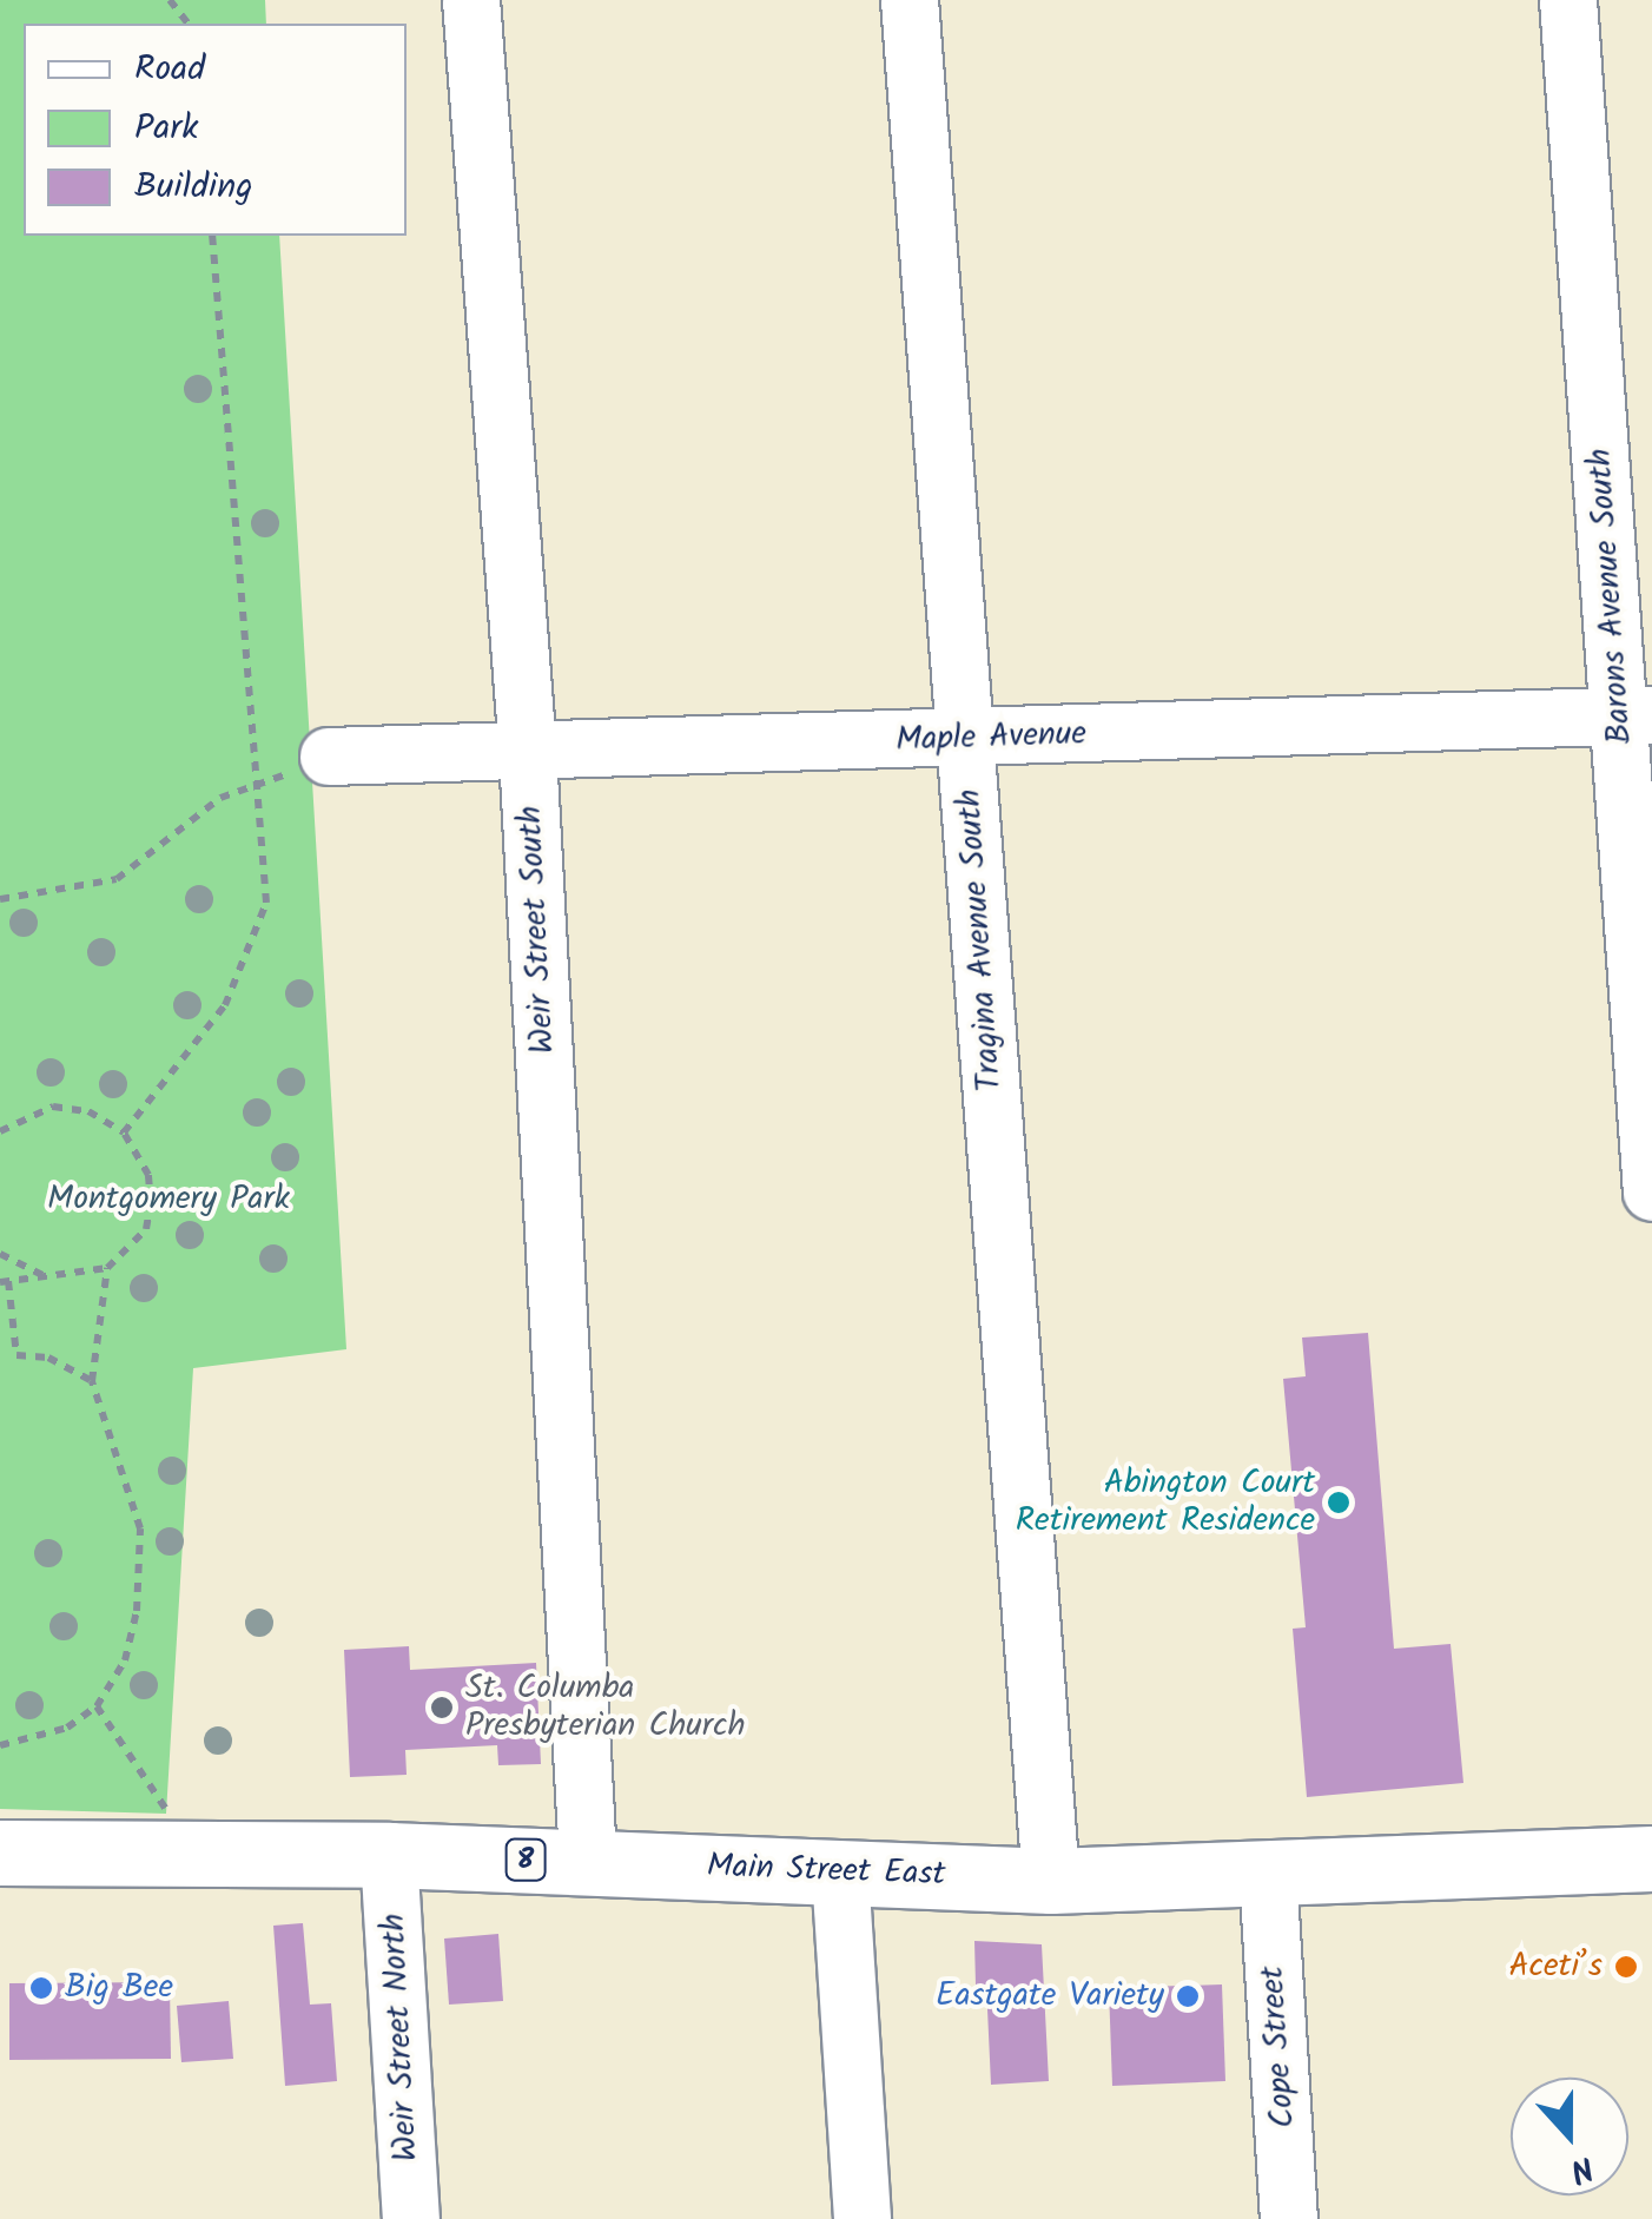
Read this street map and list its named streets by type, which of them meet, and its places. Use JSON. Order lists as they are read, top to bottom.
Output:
{
  "streets": {
    "main road": ["8", "Main Street East"],
    "street": [
      "Barons Avenue South",
      "Maple Avenue",
      "Weir Street South",
      "Tragina Avenue South",
      "Weir Street North",
      "Cope Street"
    ]
  },
  "crossings": [
    ["Barons Avenue South", "Maple Avenue"],
    ["Maple Avenue", "Weir Street South"],
    ["Maple Avenue", "Tragina Avenue South"],
    ["Weir Street South", "Main Street East"],
    ["Tragina Avenue South", "Main Street East"],
    ["Main Street East", "Weir Street North"],
    ["Main Street East", "Cope Street"]
  ],
  "parks": ["Montgomery Park"],
  "places": [
    "Abington Court Retirement Residence",
    "St. Columba Presbyterian Church",
    "Aceti’s",
    "Big Bee",
    "Eastgate Variety"
  ],
  "legend": ["Road", "Park", "Building"],
  "north": "bottom"
}
